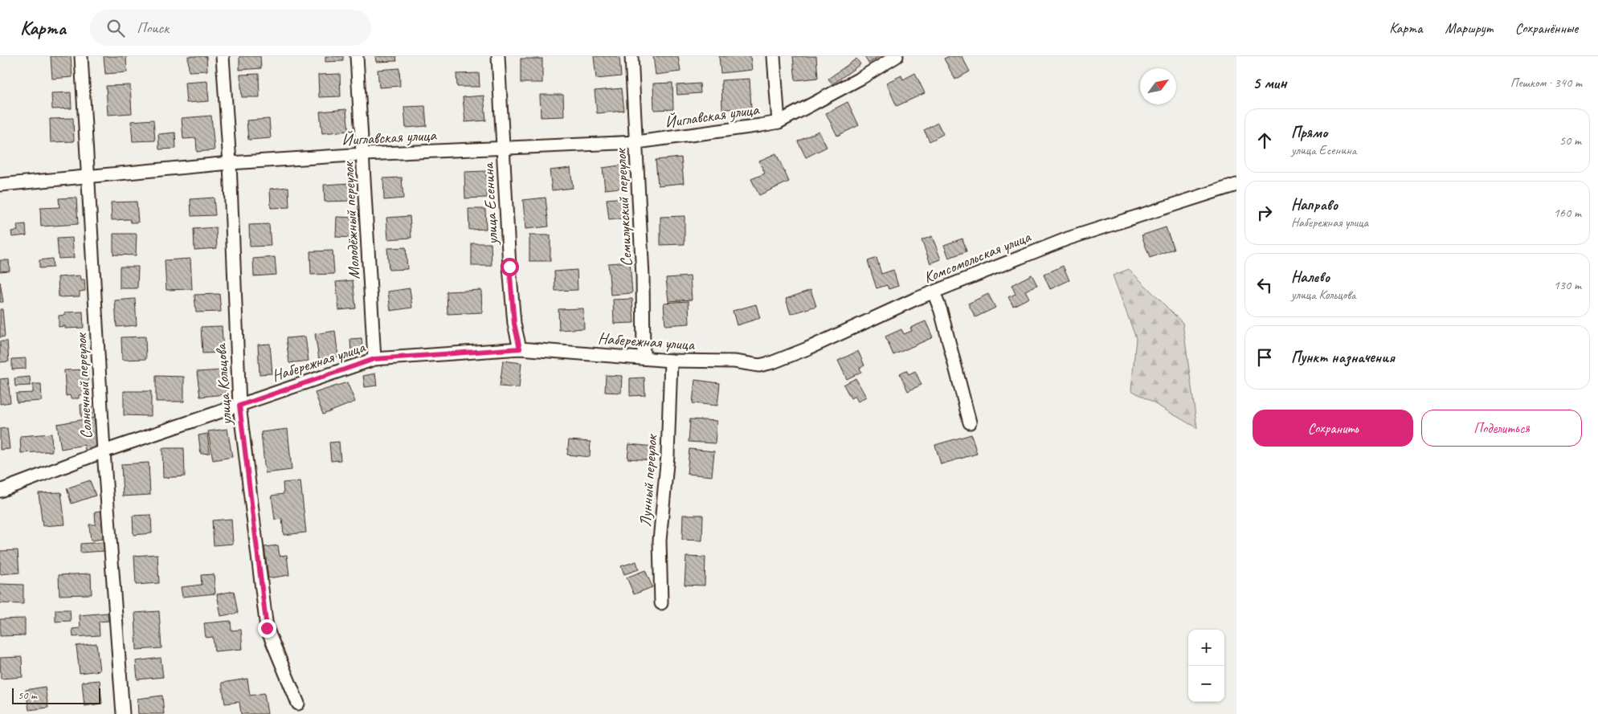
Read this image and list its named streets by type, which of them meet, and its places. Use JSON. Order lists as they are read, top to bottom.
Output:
{
  "streets": {
    "street": [
      "Йиглавская улица",
      "улица Есенина",
      "Семилукский переулок",
      "Молодёжный переулок",
      "Комсомольская улица",
      "Набережная улица",
      "улица Кольцова",
      "Солнечный переулок",
      "Лунный переулок"
    ]
  },
  "crossings": [
    ["Йиглавская улица", "улица Есенина"],
    ["Йиглавская улица", "Семилукский переулок"],
    ["Йиглавская улица", "Молодёжный переулок"],
    ["Йиглавская улица", "улица Кольцова"],
    ["Йиглавская улица", "Солнечный переулок"],
    ["улица Есенина", "Набережная улица"],
    ["Семилукский переулок", "Набережная улица"],
    ["Молодёжный переулок", "Набережная улица"],
    ["Комсомольская улица", "Набережная улица"],
    ["Набережная улица", "улица Кольцова"],
    ["Набережная улица", "Солнечный переулок"],
    ["Набережная улица", "Лунный переулок"]
  ],
  "scale_bar": "50 m",
  "north": "top right",
  "page": {
    "header": "Карта",
    "search": "Поиск",
    "nav": ["Карта", "Маршрут", "Сохранённые"],
    "heading": ["5 мин", "Пешком · 340 m"],
    "list": [
      ["Прямо", "улица Есенина", "50 m"],
      ["Направо", "Набережная улица", "160 m"],
      ["Налево", "улица Кольцова", "130 m"],
      "Пункт назначения"
    ],
    "buttons": ["Сохранить", "Поделиться"],
    "map_buttons": ["+", "−"],
    "scale": "50 m"
  }
}
